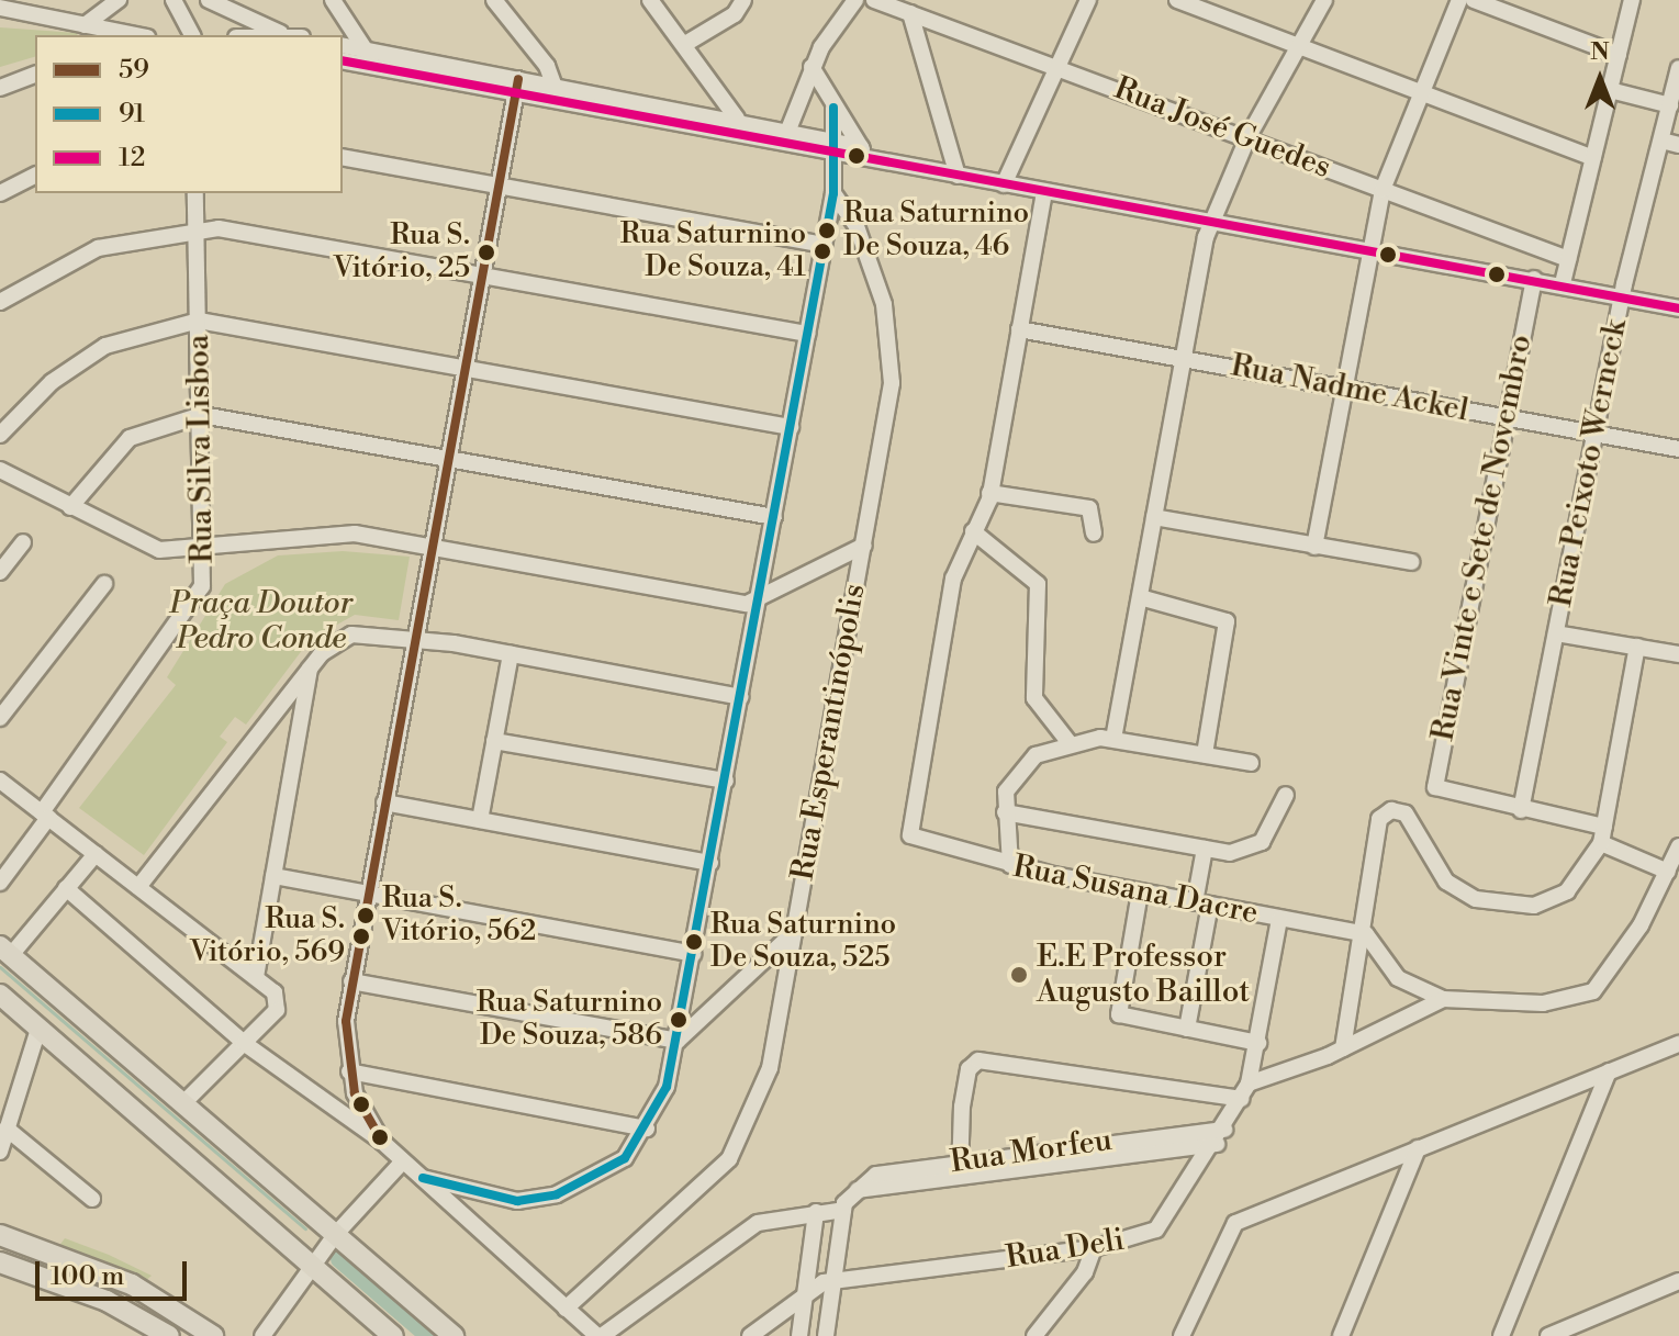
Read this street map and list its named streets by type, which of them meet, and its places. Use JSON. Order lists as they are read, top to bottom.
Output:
{
  "streets": {
    "street": [
      "Rua José Guedes",
      "Rua Nadme Ackel",
      "Rua Silva Lisboa",
      "Rua Peixoto Werneck",
      "Rua Vinte e Sete de Novembro",
      "Rua Esperantinópolis",
      "Rua Susana Dacre",
      "Rua Deli"
    ]
  },
  "crossings": [
    ["Rua Nadme Ackel", "Rua Peixoto Werneck"],
    ["Rua Nadme Ackel", "Rua Vinte e Sete de Novembro"],
    ["Rua Peixoto Werneck", "Rua Vinte e Sete de Novembro"],
    ["Rua Susana Dacre", "Rua Deli"]
  ],
  "parks": ["Praça Doutor Pedro Conde"],
  "places": [
    "Rua Saturnino De Souza, 46",
    "Rua Saturnino De Souza, 41",
    "Rua S. Vitório, 25",
    "Rua S. Vitório, 562",
    "Rua S. Vitório, 569",
    "Rua Saturnino De Souza, 525",
    "E.E Professor Augusto Baillot",
    "Rua Saturnino De Souza, 586"
  ],
  "lines": ["transit line 12", "transit line 59", "transit line 91"],
  "legend": ["59", "91", "12"],
  "scale_bar": "100 m",
  "north": "top"
}
